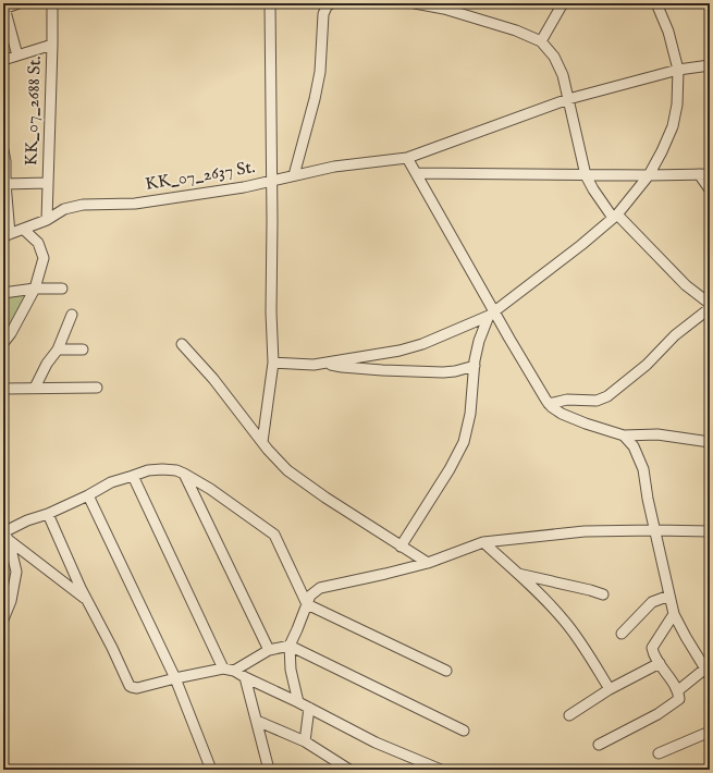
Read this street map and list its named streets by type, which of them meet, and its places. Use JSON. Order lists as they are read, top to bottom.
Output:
{
  "streets": {
    "street": ["KK_07_2688 St.", "KK_07_2637 St."]
  },
  "crossings": [
    ["KK_07_2688 St.", "KK_07_2637 St."]
  ]
}
